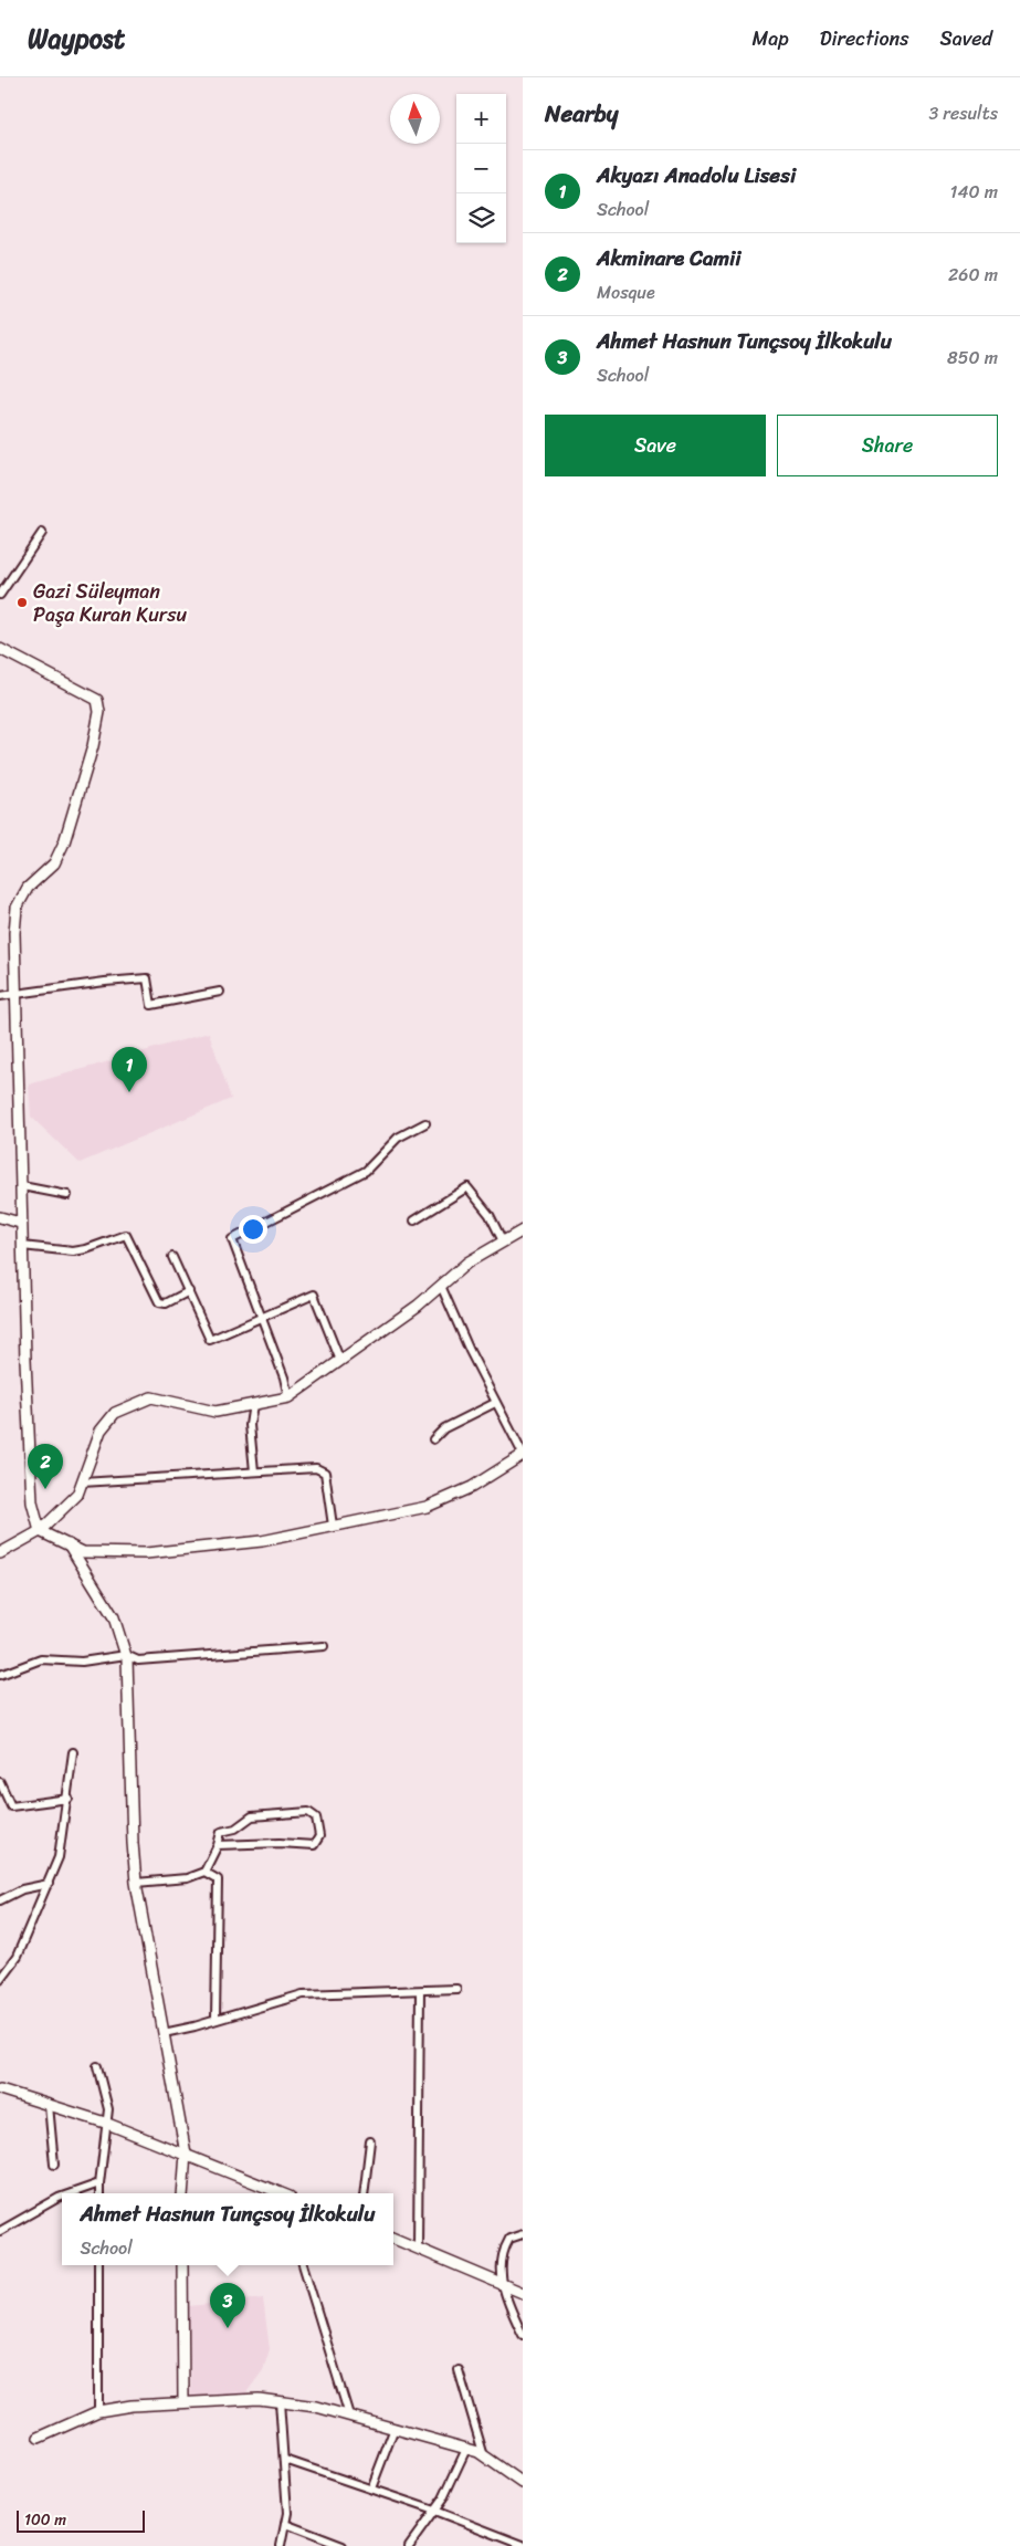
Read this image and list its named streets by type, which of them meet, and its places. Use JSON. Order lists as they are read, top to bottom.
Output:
{
  "places": ["Gazi Süleyman Paşa Kuran Kursu"],
  "scale_bar": "100 m",
  "north": "top",
  "page": {
    "header": "Waypost",
    "nav": ["Map", "Directions", "Saved"],
    "heading": ["Nearby", "3 results"],
    "map_buttons": ["+", "−"],
    "list": [
      {
        "mark": "1",
        "name": "Akyazı Anadolu Lisesi",
        "note": "School",
        "value": "140 m"
      },
      {
        "mark": "2",
        "name": "Akminare Camii",
        "note": "Mosque",
        "value": "260 m"
      },
      {
        "mark": "3",
        "name": "Ahmet Hasnun Tunçsoy İlkokulu",
        "note": "School",
        "value": "850 m"
      }
    ],
    "buttons": ["Save", "Share"],
    "pins": ["1", "2", "3"],
    "popup": ["Ahmet Hasnun Tunçsoy İlkokulu", "School"],
    "scale": "100 m"
  }
}
